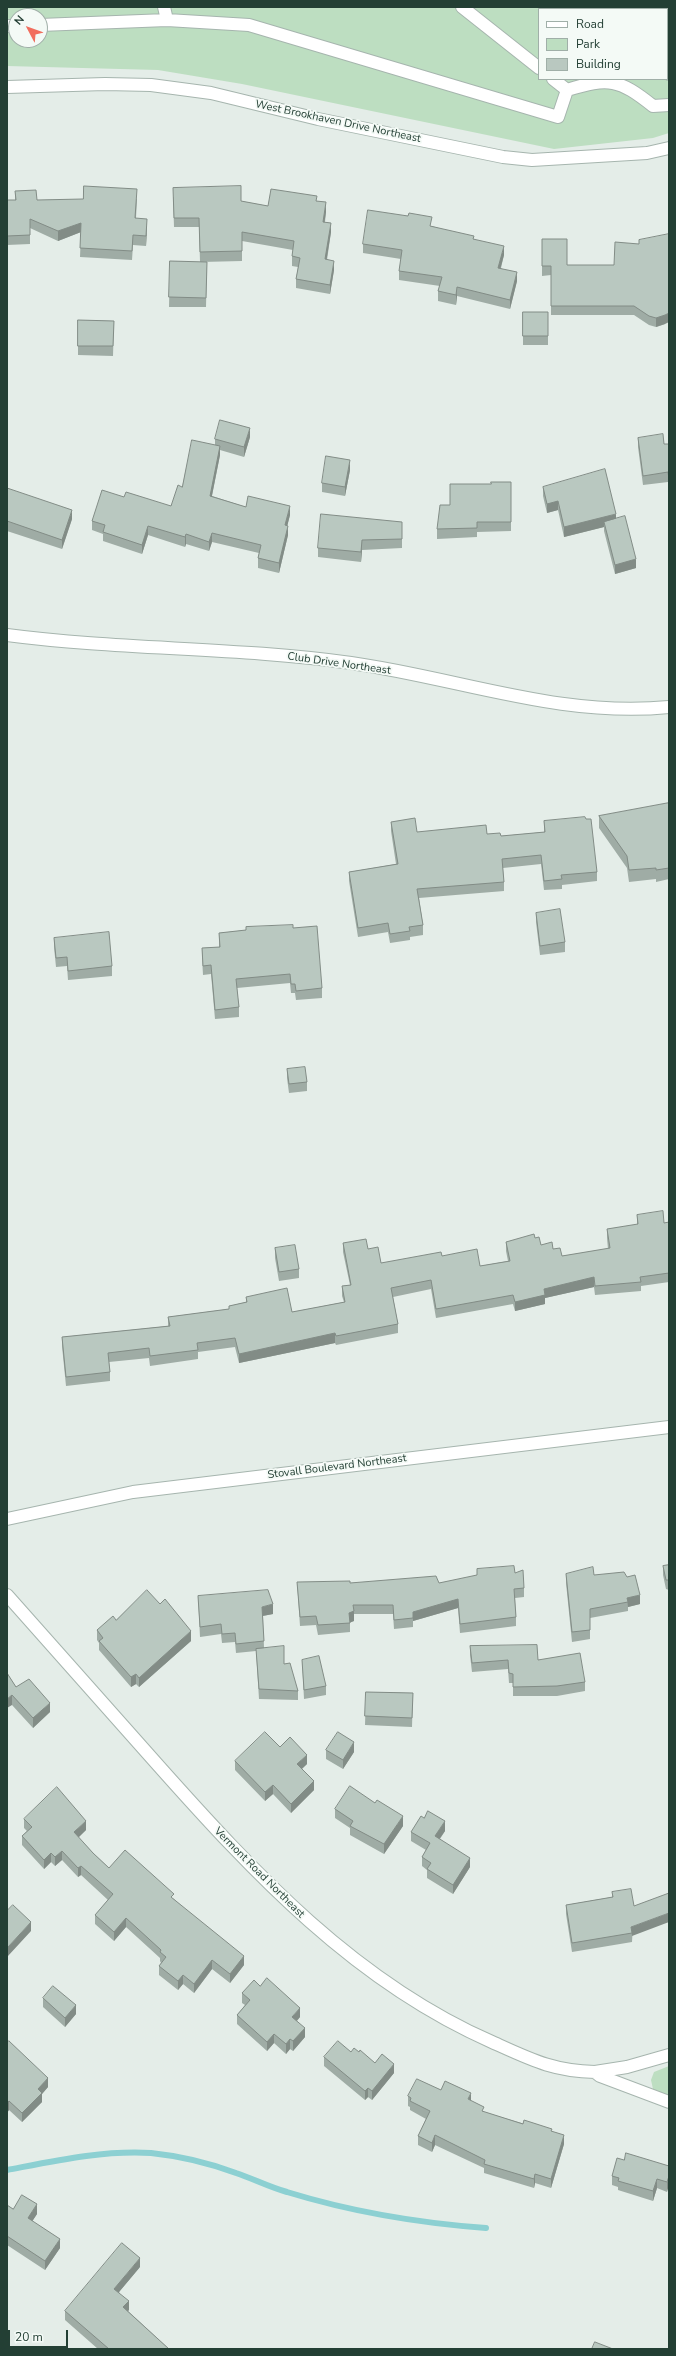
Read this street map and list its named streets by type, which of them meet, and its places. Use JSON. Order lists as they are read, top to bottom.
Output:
{
  "streets": {
    "street": [
      "West Brookhaven Drive Northeast",
      "Club Drive Northeast",
      "Stovall Boulevard Northeast",
      "Vermont Road Northeast"
    ]
  },
  "legend": ["Road", "Park", "Building"],
  "scale_bar": "20 m",
  "north": "top left"
}
